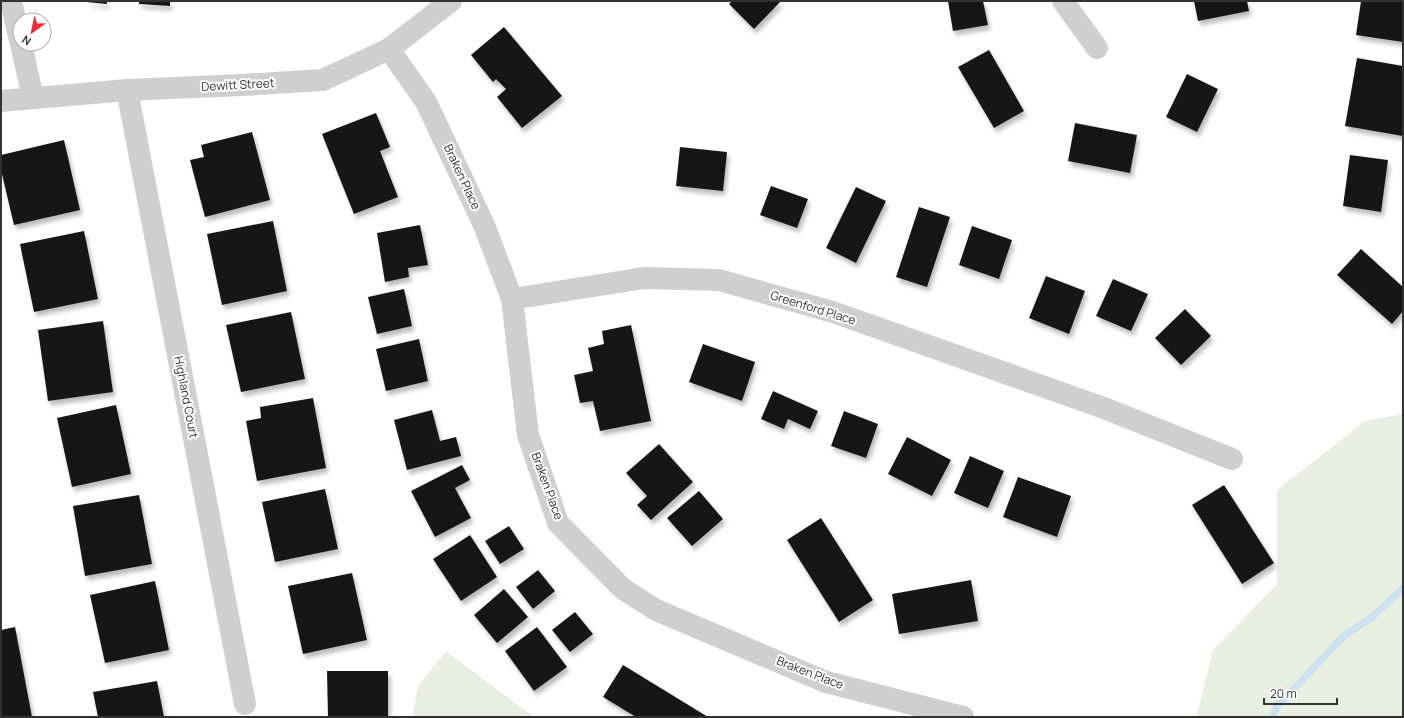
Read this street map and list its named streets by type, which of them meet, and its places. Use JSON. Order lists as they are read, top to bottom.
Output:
{
  "streets": {
    "street": [
      "Dewitt Street",
      "Braken Place",
      "Greenford Place",
      "Highland Court"
    ]
  },
  "crossings": [
    ["Dewitt Street", "Braken Place"],
    ["Dewitt Street", "Highland Court"],
    ["Braken Place", "Greenford Place"]
  ],
  "scale_bar": "20 m",
  "north": "bottom left"
}
